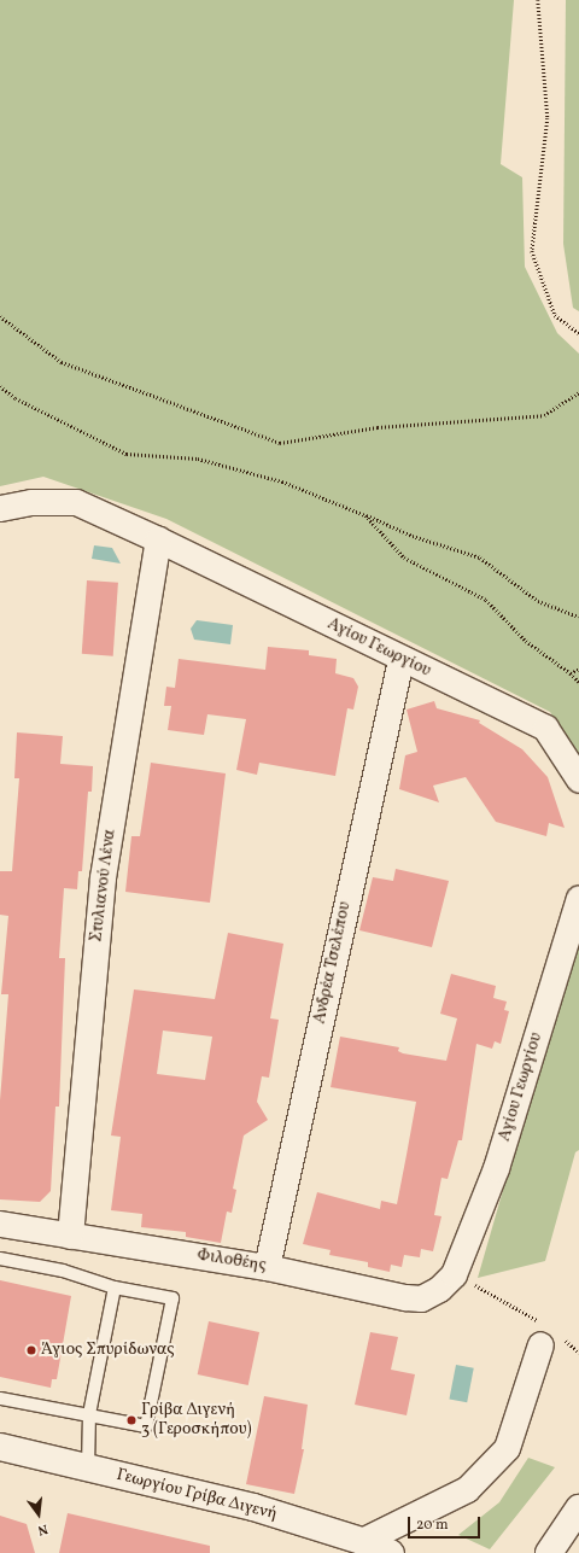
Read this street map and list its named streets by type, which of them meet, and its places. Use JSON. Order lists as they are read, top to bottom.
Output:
{
  "streets": {
    "street": [
      "Αγίου Γεωργίου",
      "Στυλιανού Λένα",
      "Ανδρέα Τσελέπου",
      "Φιλοθέης",
      "Γεωργίου Γρίβα Διγενή"
    ]
  },
  "crossings": [
    ["Αγίου Γεωργίου", "Στυλιανού Λένα"],
    ["Αγίου Γεωργίου", "Ανδρέα Τσελέπου"],
    ["Αγίου Γεωργίου", "Φιλοθέης"],
    ["Στυλιανού Λένα", "Φιλοθέης"],
    ["Ανδρέα Τσελέπου", "Φιλοθέης"]
  ],
  "places": ["Άγιος Σπυρίδωνας", "Γρίβα Διγενή 3 (Γεροσκήπου)"],
  "scale_bar": "20 m",
  "north": "bottom"
}
